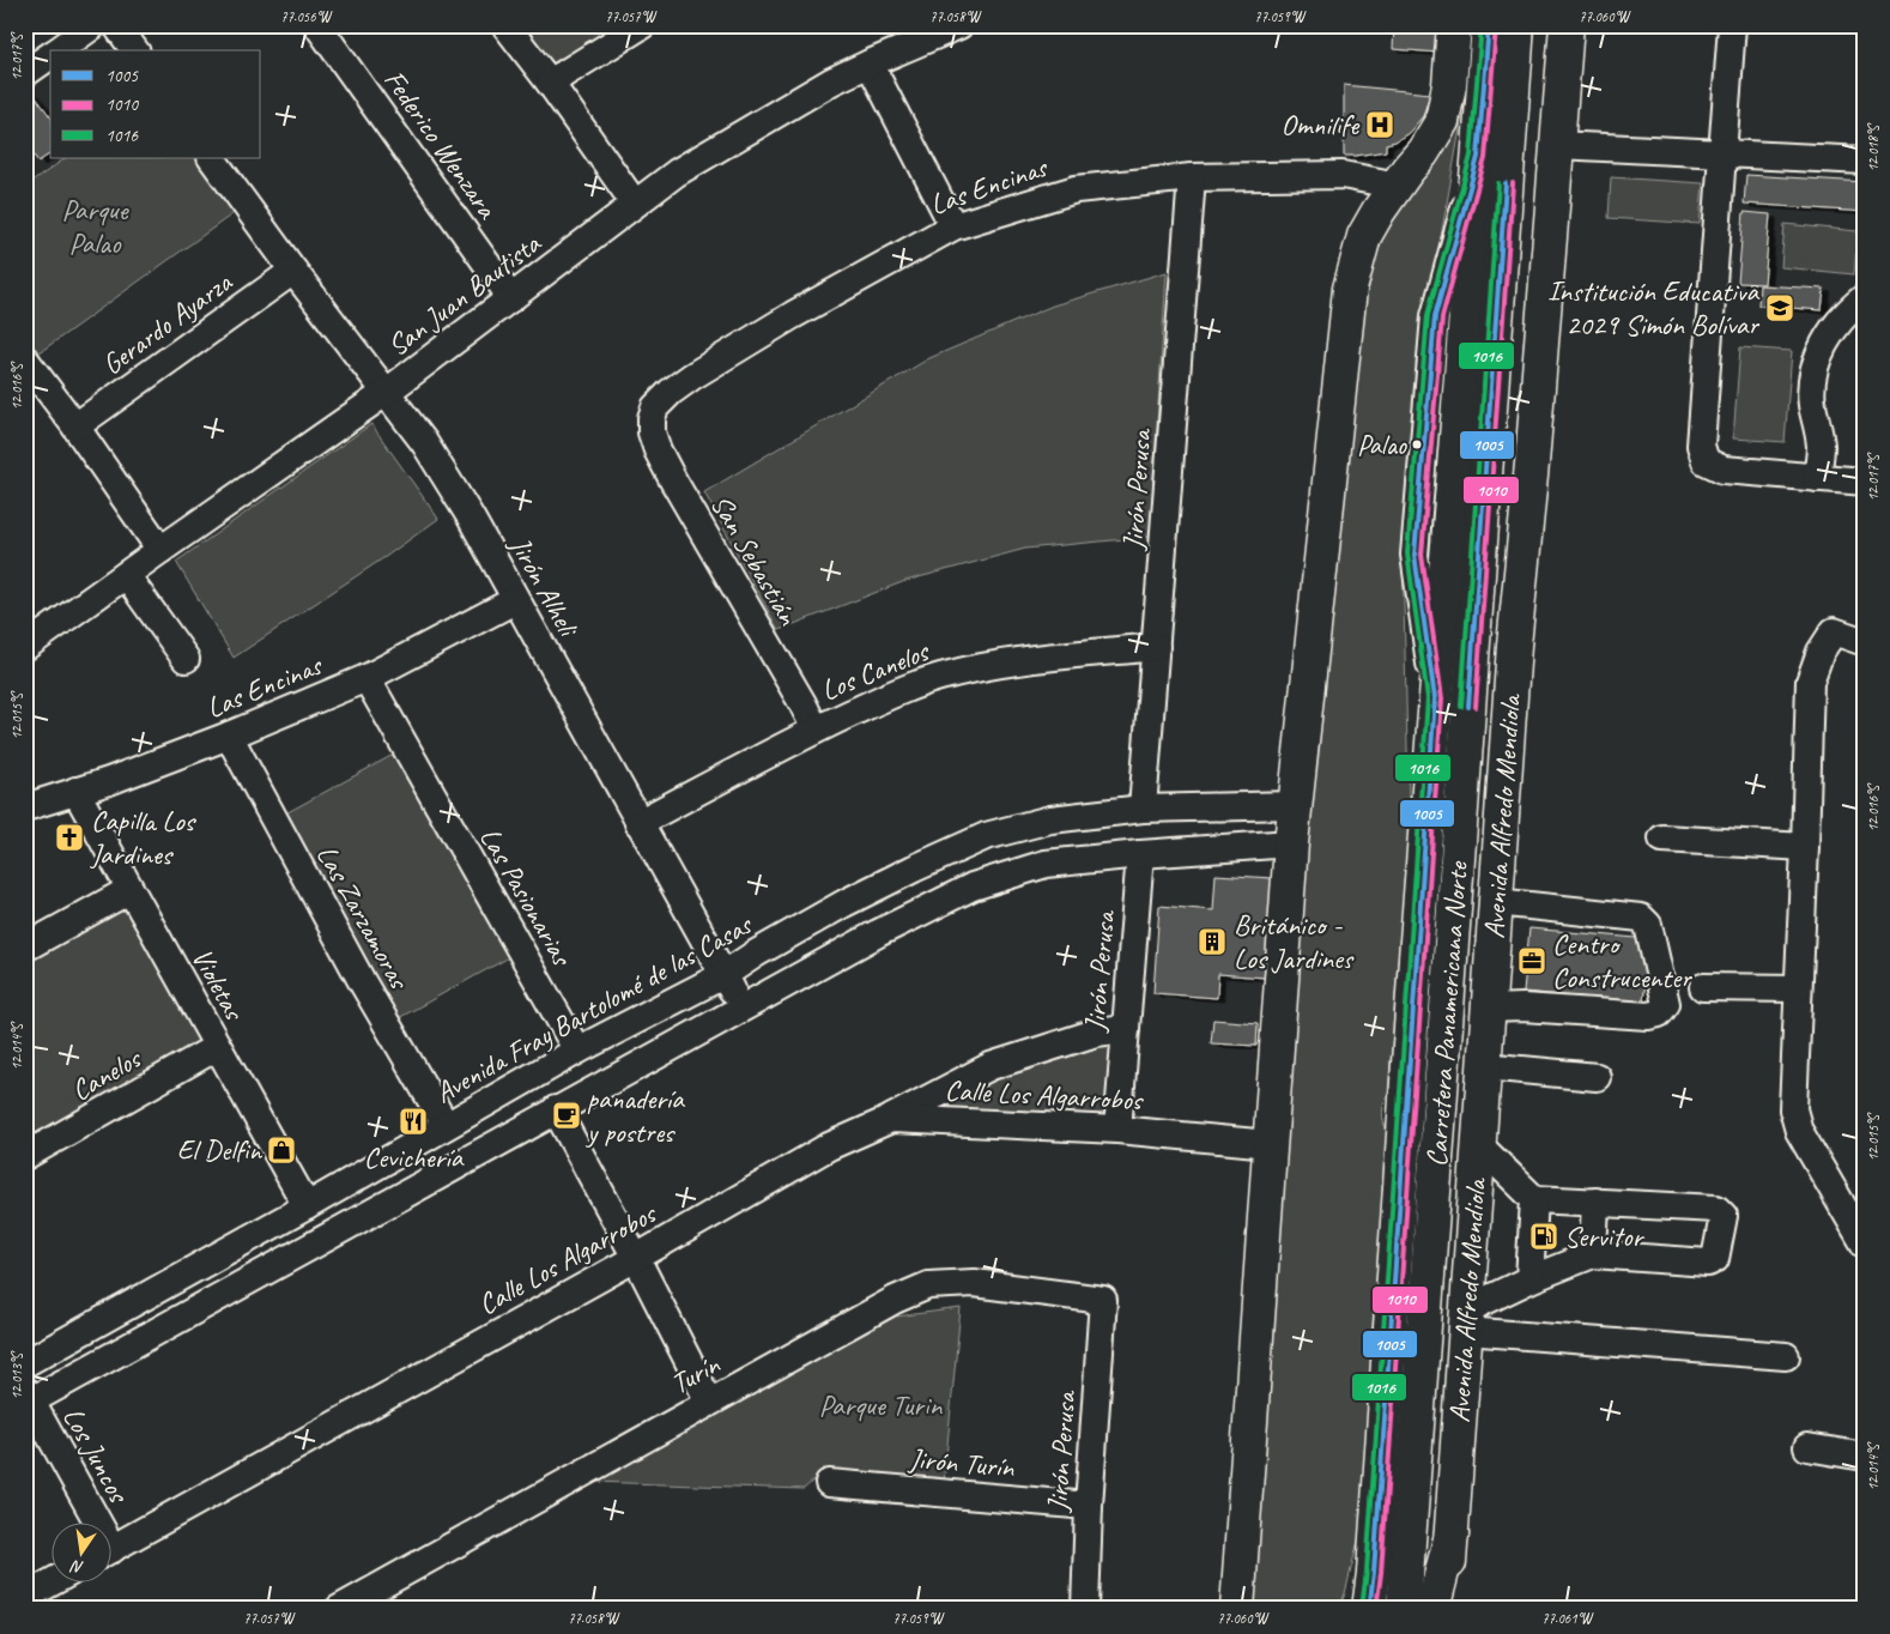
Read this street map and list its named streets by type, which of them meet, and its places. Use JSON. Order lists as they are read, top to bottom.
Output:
{
  "streets": {
    "main road": ["Avenida Alfredo Mendiola", "Carretera Panamericana Norte"],
    "street": [
      "Federico Wenzara",
      "Las Encinas",
      "San Juan Bautista",
      "Gerardo Ayarza",
      "Jirón Perusa",
      "San Sebastián",
      "Jirón Alheli",
      "Los Canelos",
      "Las Pasionarias",
      "Las Zarzamoras",
      "Violetas",
      "Avenida Fray Bartolomé de las Casas",
      "Canelos",
      "Calle Los Algarrobos",
      "Turín",
      "Los Juncos",
      "Jirón Turín"
    ]
  },
  "crossings": [
    ["Federico Wenzara", "San Juan Bautista"],
    ["Las Encinas", "Jirón Perusa"],
    ["Las Encinas", "San Sebastián"],
    ["Las Encinas", "Jirón Alheli"],
    ["Las Encinas", "Las Pasionarias"],
    ["Las Encinas", "Las Zarzamoras"],
    ["Las Encinas", "Violetas"],
    ["San Juan Bautista", "Jirón Alheli"],
    ["Gerardo Ayarza", "Jirón Alheli"],
    ["Jirón Perusa", "Los Canelos"],
    ["Jirón Perusa", "Avenida Fray Bartolomé de las Casas"],
    ["Jirón Perusa", "Calle Los Algarrobos"],
    ["Jirón Perusa", "Turín"],
    ["Jirón Perusa", "Jirón Turín"],
    ["San Sebastián", "Los Canelos"],
    ["Jirón Alheli", "Los Canelos"],
    ["Jirón Alheli", "Avenida Fray Bartolomé de las Casas"],
    ["Las Pasionarias", "Avenida Fray Bartolomé de las Casas"],
    ["Las Zarzamoras", "Avenida Fray Bartolomé de las Casas"],
    ["Violetas", "Avenida Fray Bartolomé de las Casas"],
    ["Violetas", "Canelos"]
  ],
  "parks": ["Parque Palao", "Parque Turin"],
  "places": {
    "hospital": ["Omnilife"],
    "school or university": ["Institución Educativa 2029 Simón Bolívar"],
    "other": ["Palao"],
    "church": ["Capilla Los Jardines"],
    "building": ["Británico - Los Jardines"],
    "office": ["Centro Construcenter"],
    "cafe": ["panadería y postres"],
    "restaurant": ["Cevichería"],
    "shop": ["El Delfin"],
    "fuel station": ["Servitor"]
  },
  "lines": ["transit line 1005", "transit line 1016", "transit line 1010"],
  "legend": ["1005", "1010", "1016"],
  "north": "bottom",
  "coordinates": [
    "77.056°W",
    "77.057°W",
    "77.058°W",
    "77.059°W",
    "77.060°W",
    "12.017°S",
    "12.018°S",
    "12.016°S",
    "12.015°S",
    "12.014°S",
    "12.013°S",
    "77.061°W"
  ]
}
